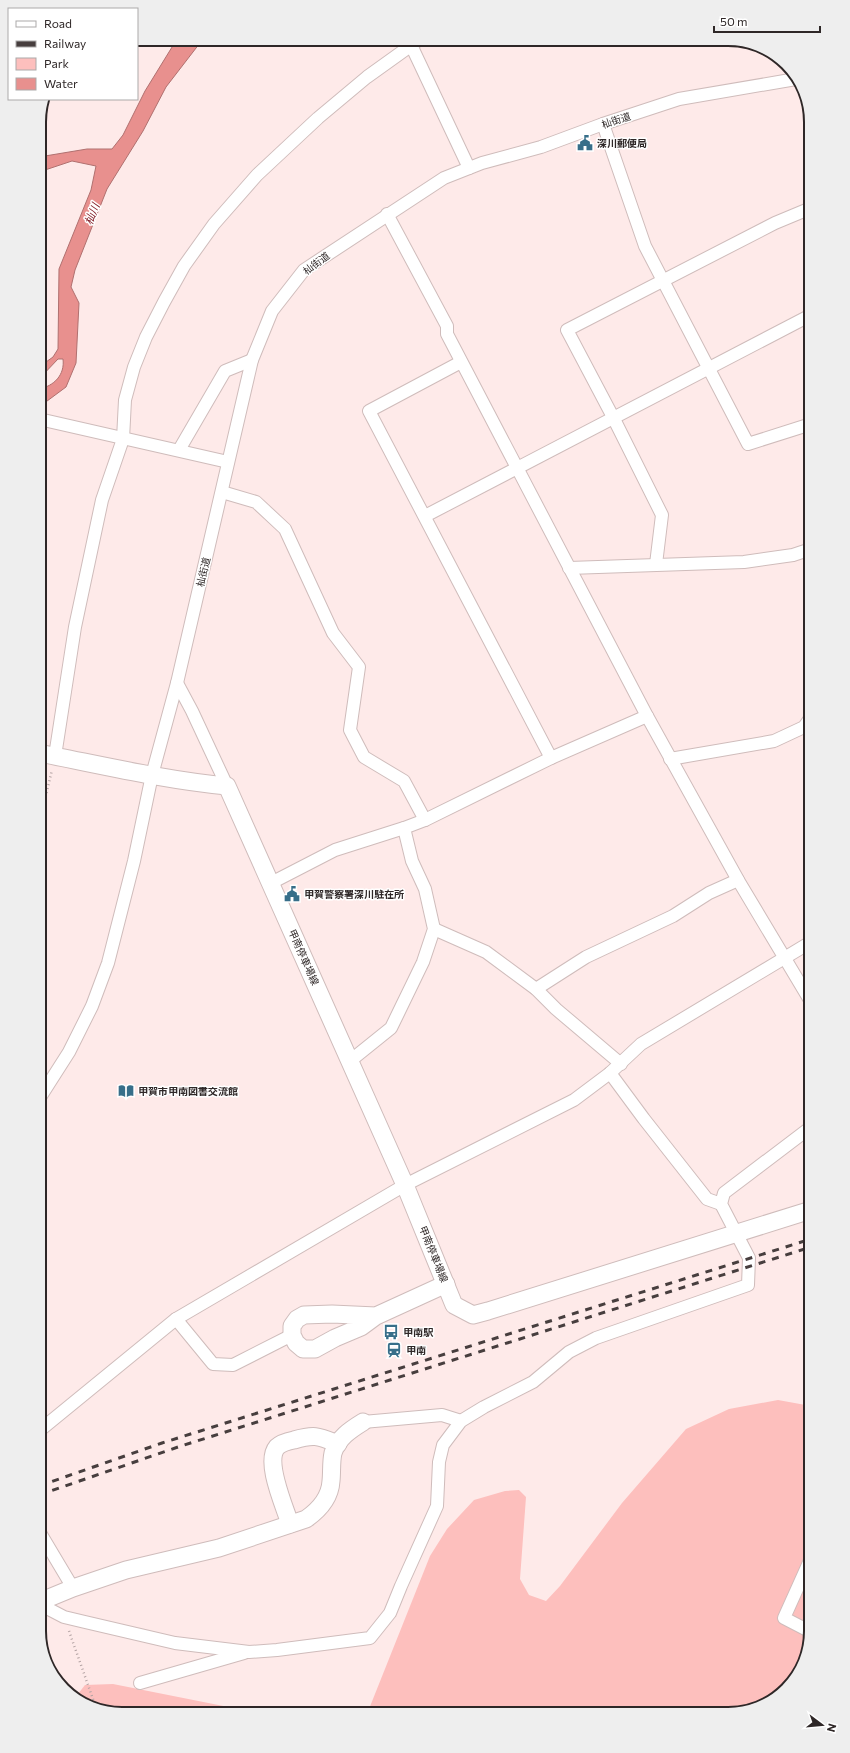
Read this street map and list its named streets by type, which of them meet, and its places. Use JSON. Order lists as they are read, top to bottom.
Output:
{
  "streets": {
    "street": ["杣街道", "甲南停車場線"]
  },
  "water": ["杣川"],
  "places": {
    "public building": ["深川郵便局", "甲賀警察署深川駐在所"],
    "library": ["甲賀市甲南図書交流館"],
    "bus stop": ["甲南駅"],
    "station": ["甲南"]
  },
  "legend": [
    "Road",
    "Railway",
    "Park",
    "Water"
  ],
  "scale_bar": "50 m",
  "north": "right"
}
